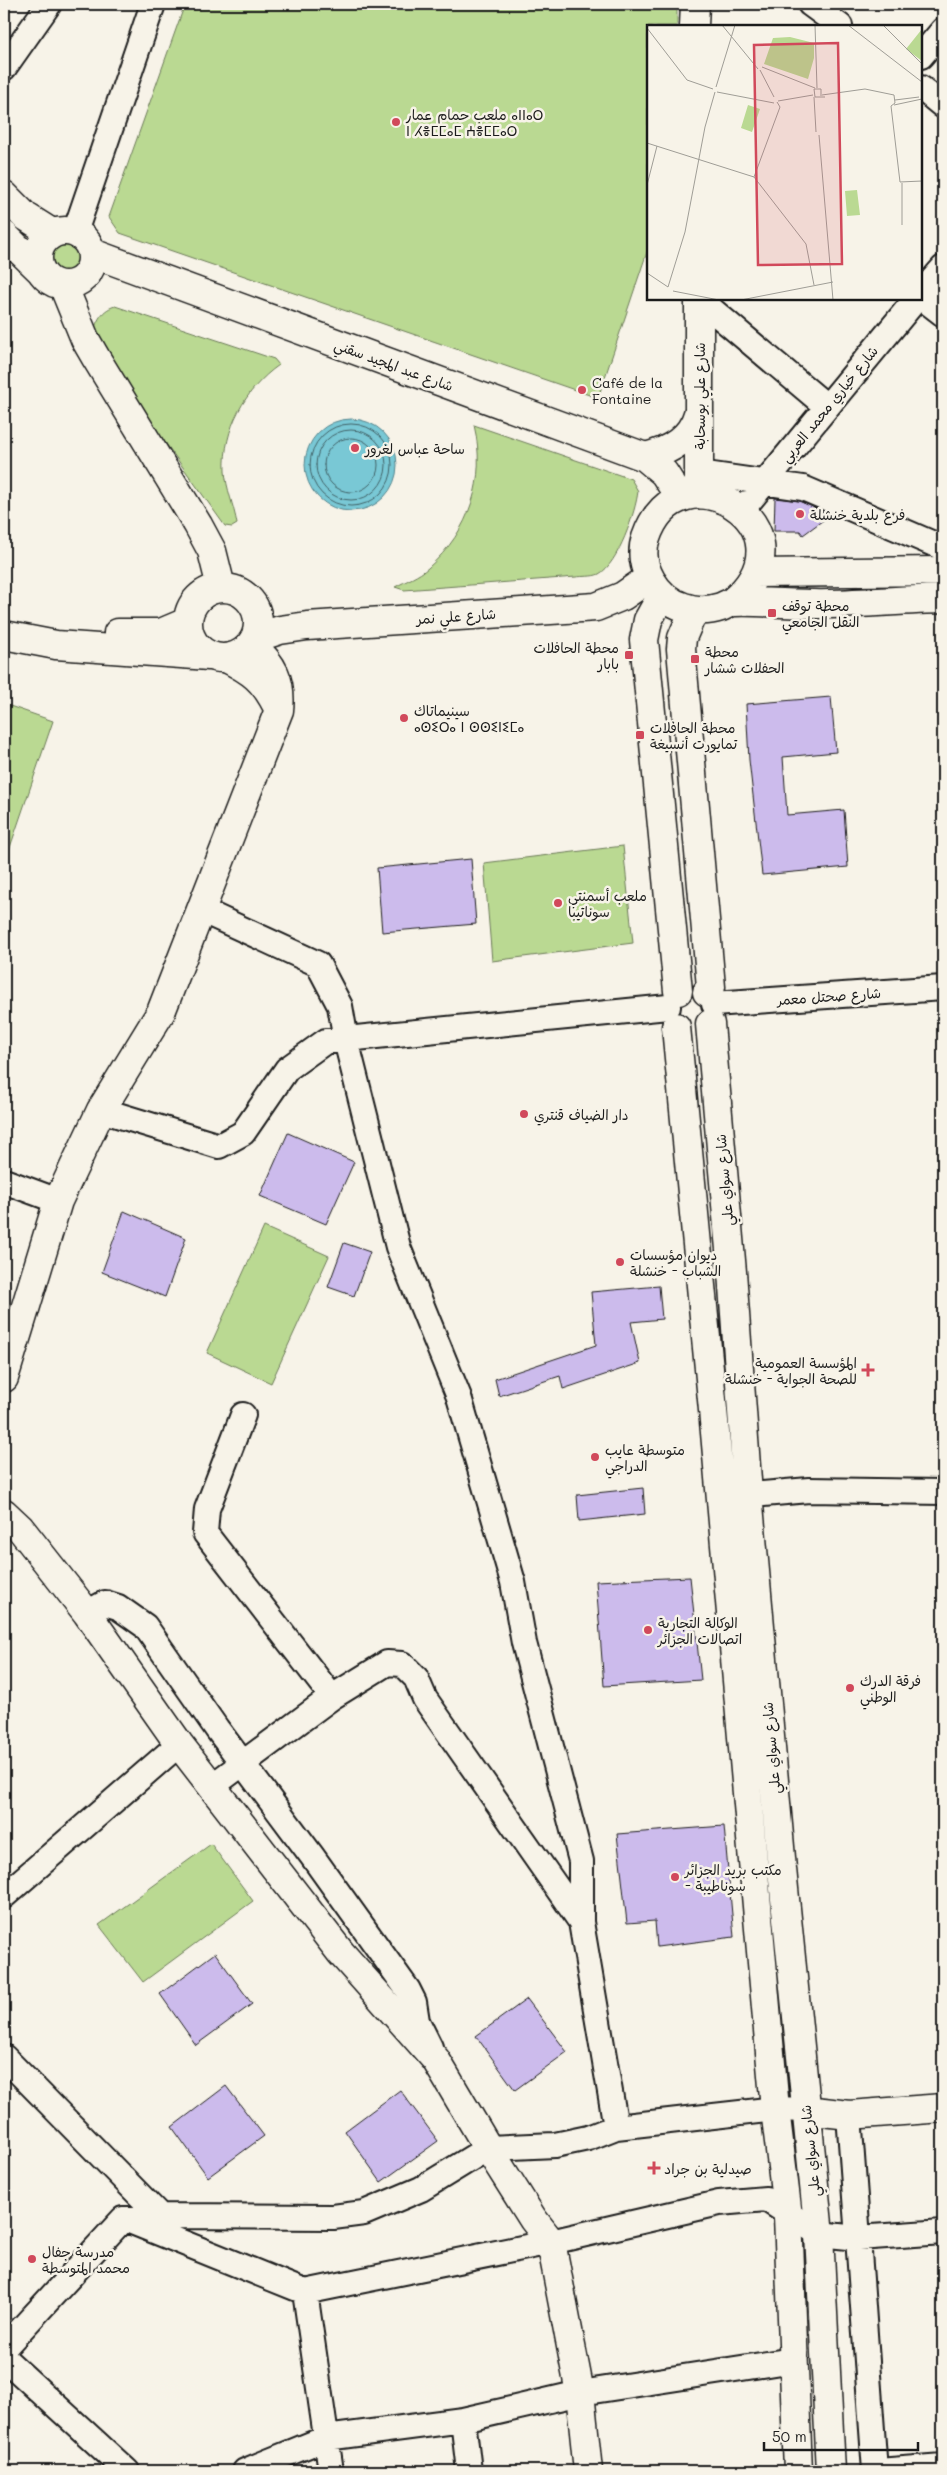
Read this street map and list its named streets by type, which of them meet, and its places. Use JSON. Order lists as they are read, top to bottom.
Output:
{
  "streets": {
    "main road": [
      "شارع عبد المجيد سقني",
      "شارع علي بوسحابة",
      "شارع علي نمر",
      "شارع سواي علي"
    ],
    "street": ["شارع خياري محمد العربي", "شارع صحتل معمر"]
  },
  "crossings": [
    ["شارع عبد المجيد سقني", "شارع علي بوسحابة"],
    ["شارع عبد المجيد سقني", "شارع خياري محمد العربي"],
    ["شارع عبد المجيد سقني", "شارع علي نمر"],
    ["شارع عبد المجيد سقني", "شارع سواي علي"],
    ["شارع علي بوسحابة", "شارع خياري محمد العربي"],
    ["شارع علي بوسحابة", "شارع علي نمر"],
    ["شارع علي بوسحابة", "شارع سواي علي"],
    ["شارع خياري محمد العربي", "شارع علي نمر"],
    ["شارع خياري محمد العربي", "شارع سواي علي"],
    ["شارع علي نمر", "شارع سواي علي"],
    ["شارع صحتل معمر", "شارع سواي علي"]
  ],
  "places": {
    "other": [
      "ملعب حمام عمار ⴰⵏⵏⴰⵔ ⵏ ⵃⴻⵎⵎⴰⵎ ⵄⴻⵎⵎⴰⵔ",
      "Café de la Fontaine",
      "ساحة عباس لغرور",
      "فرع بلدية خنشلة",
      "سينيماتاك ⴰⵙⵉⵔⴰ ⵏ ⵙⵙⵉⵏⵉⵎⴰ",
      "ملعب أسمنتي سوناتيبا",
      "دار الضياف قنتري",
      "ديوان مؤسسات الشباب - خنشلة",
      "متوسطة عايب الدراجي",
      "الوكالة التجارية اتصالات الجزائر",
      "فرقة الدرك الوطني",
      "مكتب بريد الجزائر - سوناطيبة",
      "مدرسة جفال محمد المتوسطة"
    ],
    "transit": [
      "محطة توقف النقل الجامعي",
      "محطة الحافلات بابار",
      "محطة الحفلات ششار",
      "محطة الحافلات تمايورت أنسيغة"
    ],
    "health": ["المؤسسة العمومية للصحة الجواية - خنشلة", "صيدلية بن جراد"]
  },
  "scale_bar": "50 m"
}
